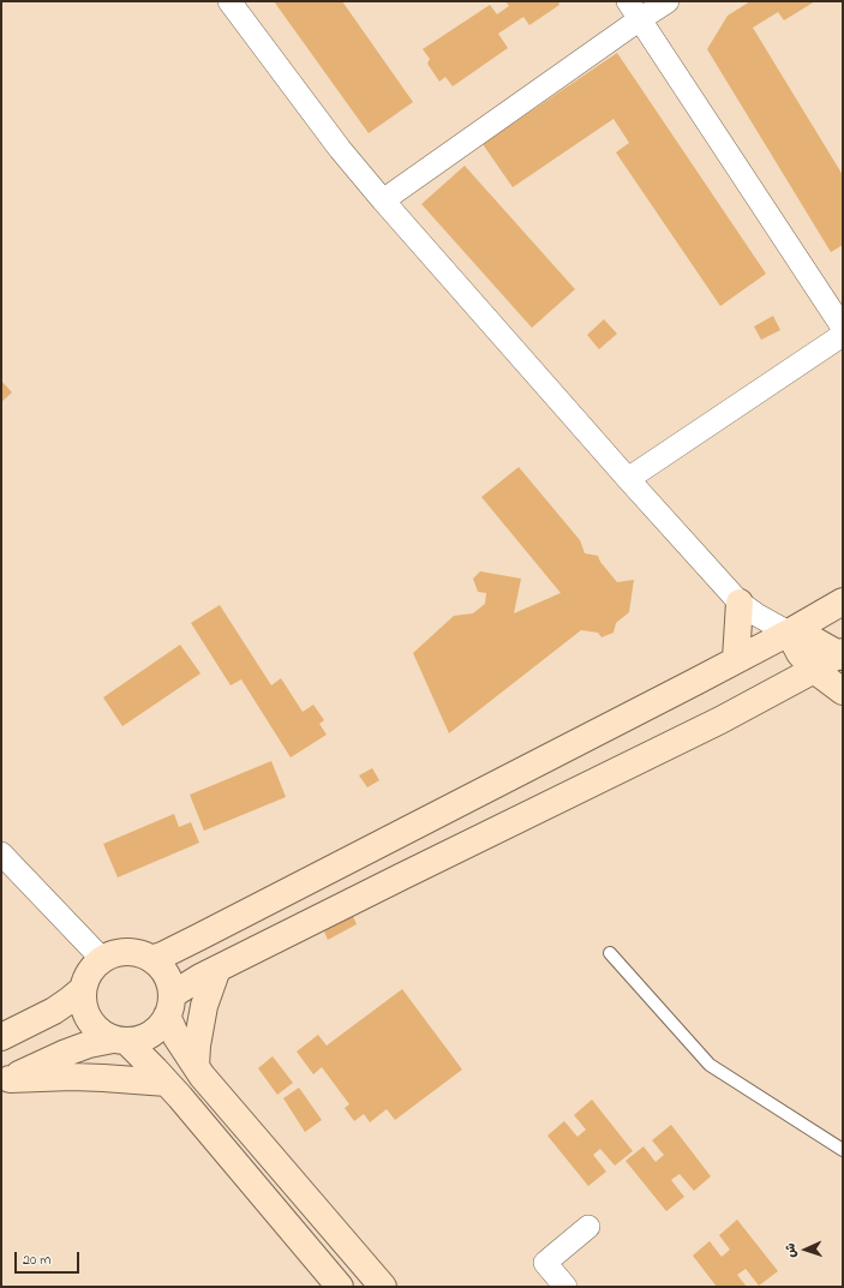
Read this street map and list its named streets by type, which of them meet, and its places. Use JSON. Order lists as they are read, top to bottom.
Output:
{
  "scale_bar": "20 m",
  "north": "left"
}
